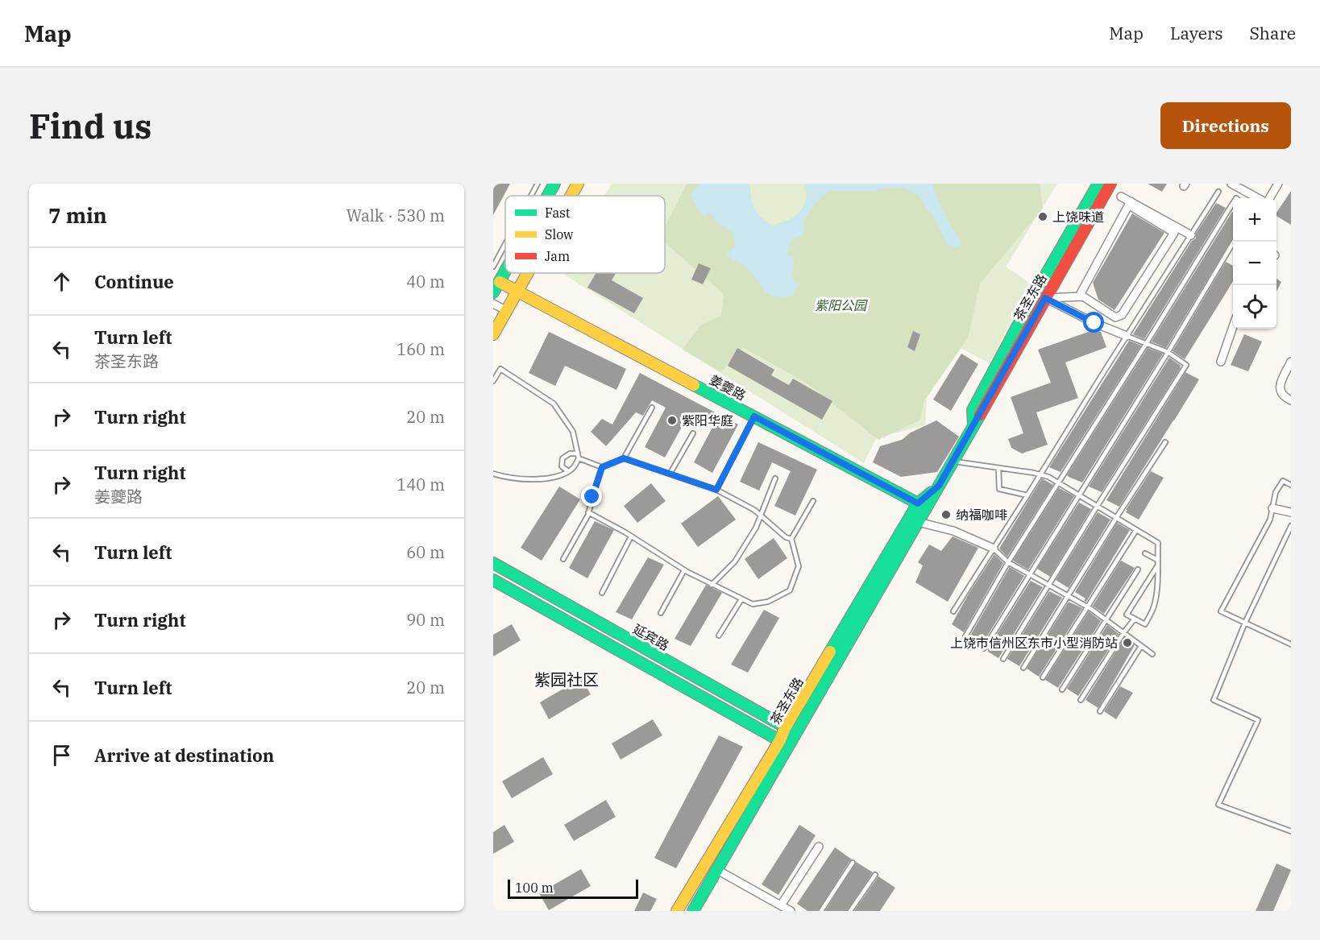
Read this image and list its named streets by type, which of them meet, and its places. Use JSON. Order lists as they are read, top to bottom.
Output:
{
  "streets": {
    "main road": ["茶圣东路", "姜夔路", "延宾路"]
  },
  "crossings": [
    ["茶圣东路", "姜夔路"],
    ["茶圣东路", "延宾路"]
  ],
  "districts": ["紫园社区"],
  "parks": ["紫阳公园"],
  "places": [
    "上饶味道",
    "紫阳华庭",
    "纳福咖啡",
    "上饶市信州区东市小型消防站"
  ],
  "legend": ["Fast", "Slow", "Jam"],
  "scale_bar": "100 m",
  "page": {
    "header": "Map",
    "nav": ["Map", "Layers", "Share"],
    "buttons": "Directions",
    "title": "Find us",
    "heading": ["7 min", "Walk · 530 m"],
    "map_buttons": ["+", "−"],
    "list": [
      ["Continue", "40 m"],
      ["Turn left", "茶圣东路", "160 m"],
      ["Turn right", "20 m"],
      ["Turn right", "姜夔路", "140 m"],
      ["Turn left", "60 m"],
      ["Turn right", "90 m"],
      ["Turn left", "20 m"],
      "Arrive at destination"
    ],
    "scale": "100 m"
  }
}
